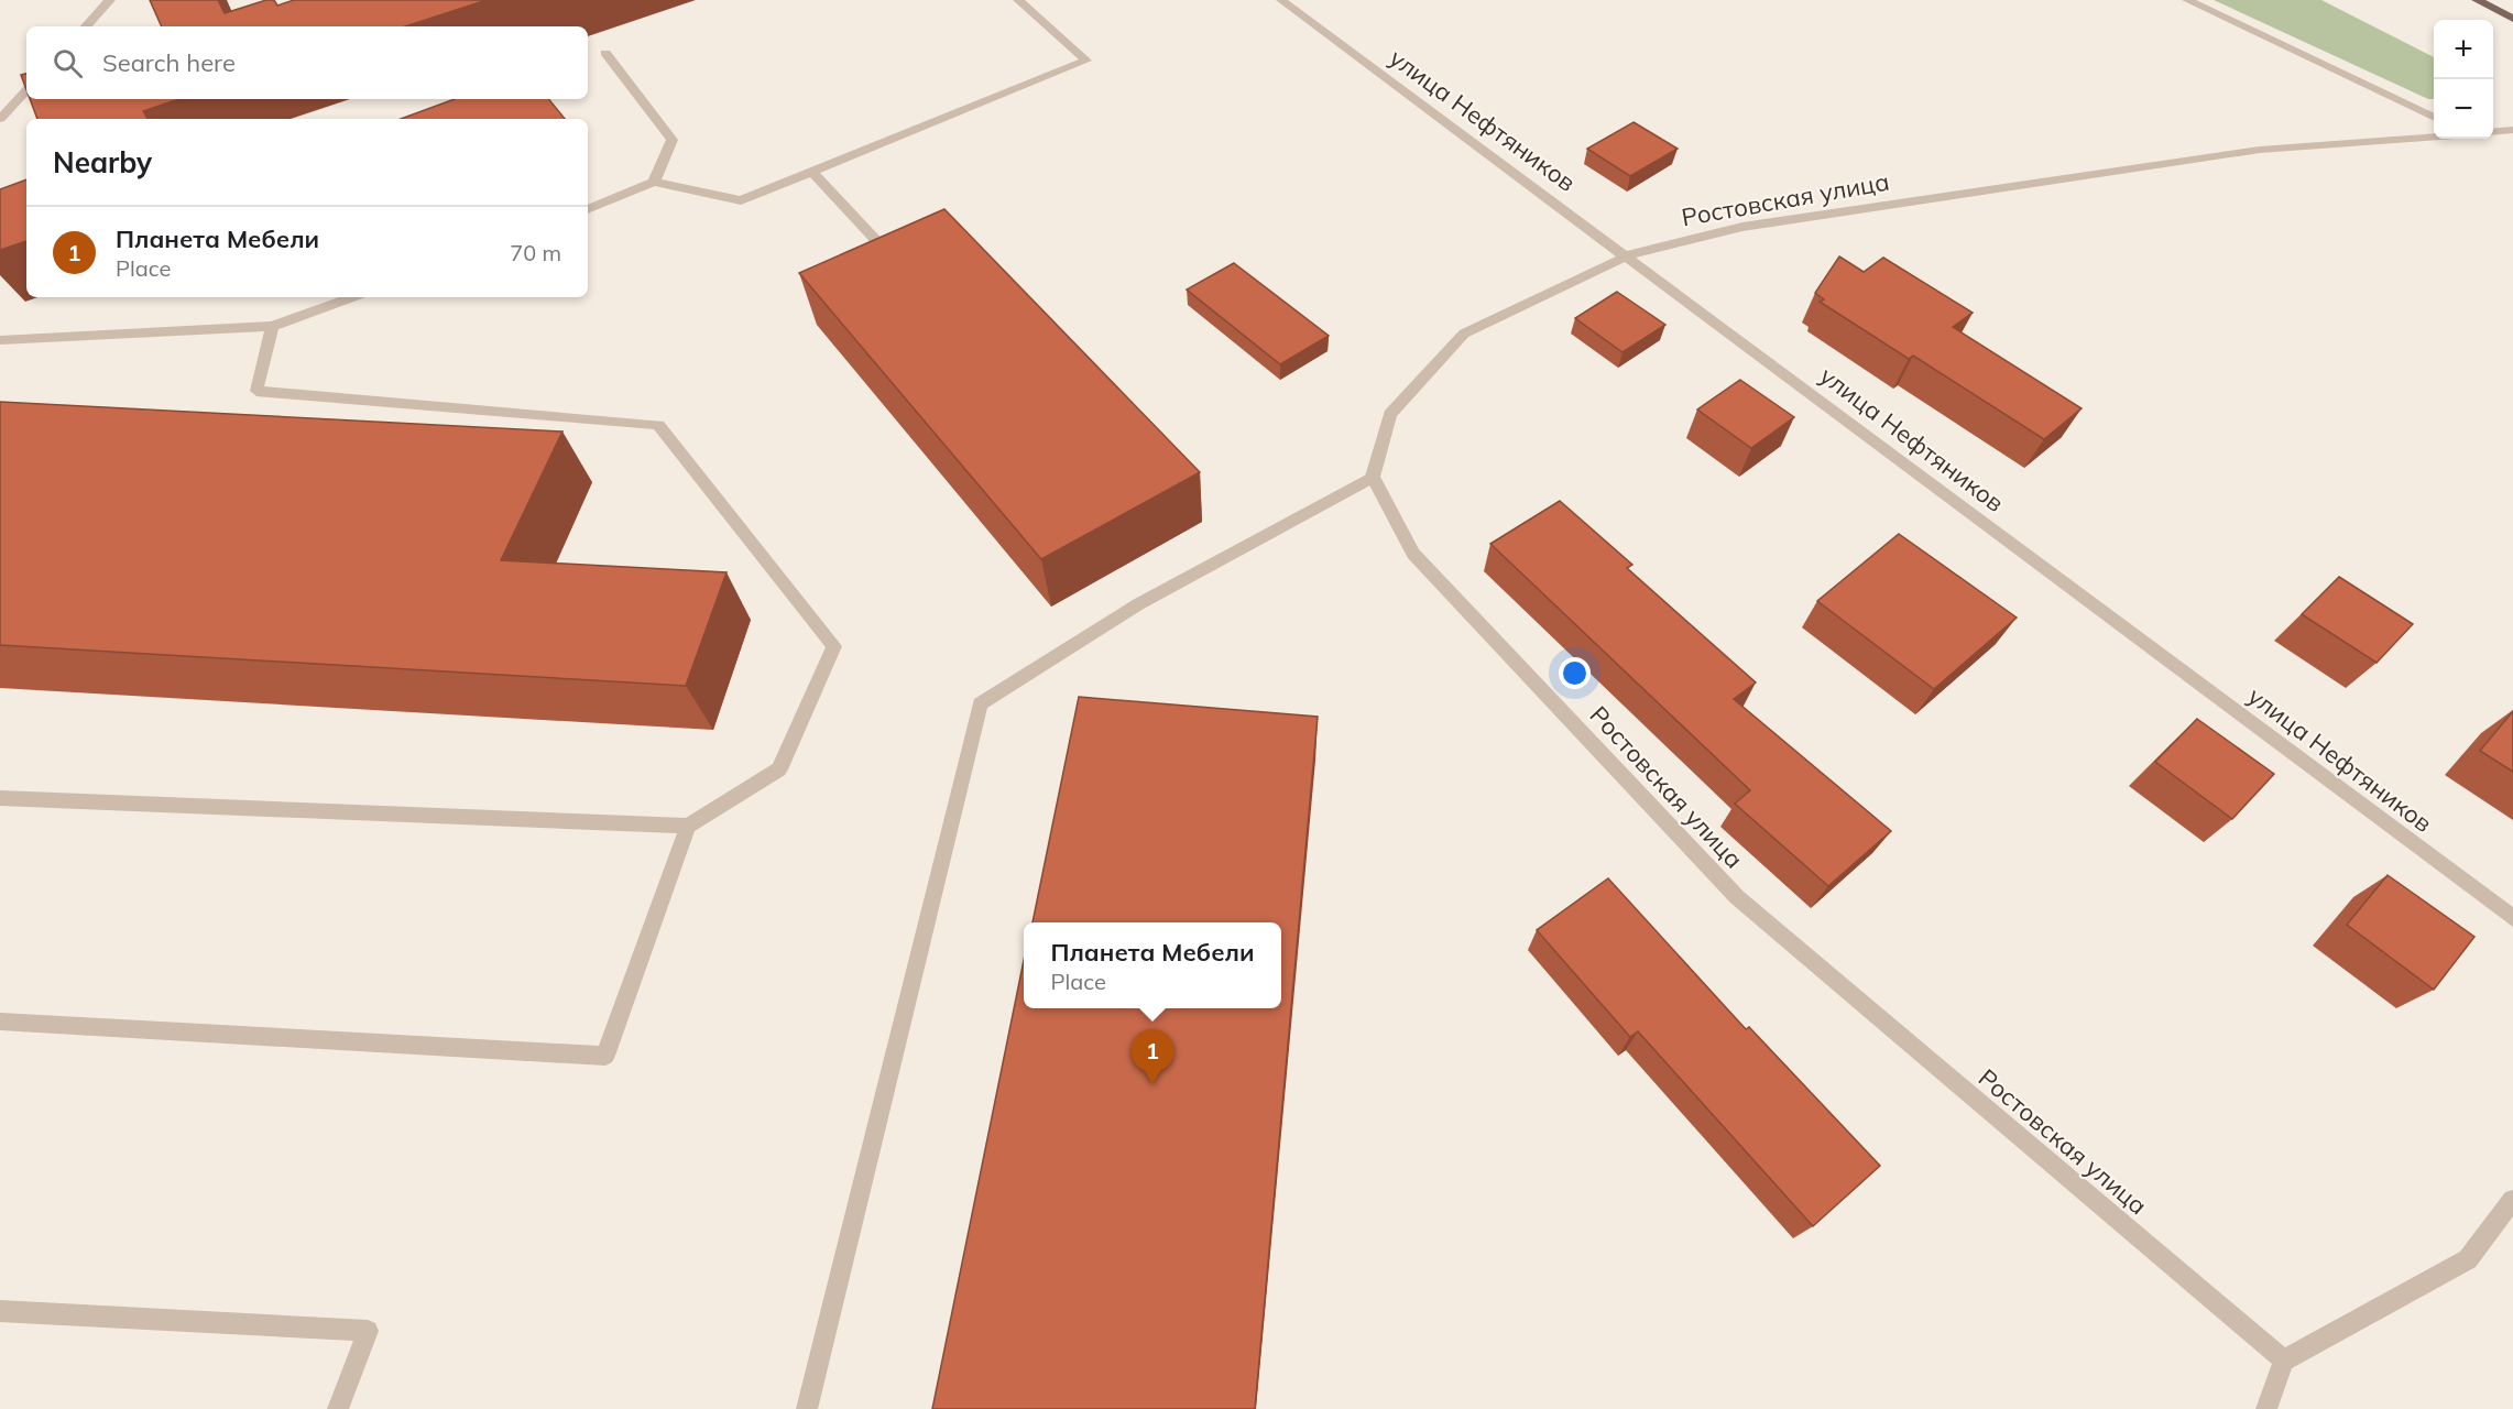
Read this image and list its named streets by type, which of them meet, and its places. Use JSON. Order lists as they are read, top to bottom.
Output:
{
  "streets": {
    "street": ["улица Нефтяников", "Ростовская улица"]
  },
  "crossings": [
    ["улица Нефтяников", "Ростовская улица"]
  ],
  "page": {
    "map_buttons": ["+", "−"],
    "search": "Search here",
    "heading": "Nearby",
    "list": [
      {
        "mark": "1",
        "name": "Планета Мебели",
        "note": "Place",
        "value": "70 m"
      }
    ],
    "popup": ["Планета Мебели", "Place"],
    "pins": "1"
  }
}
